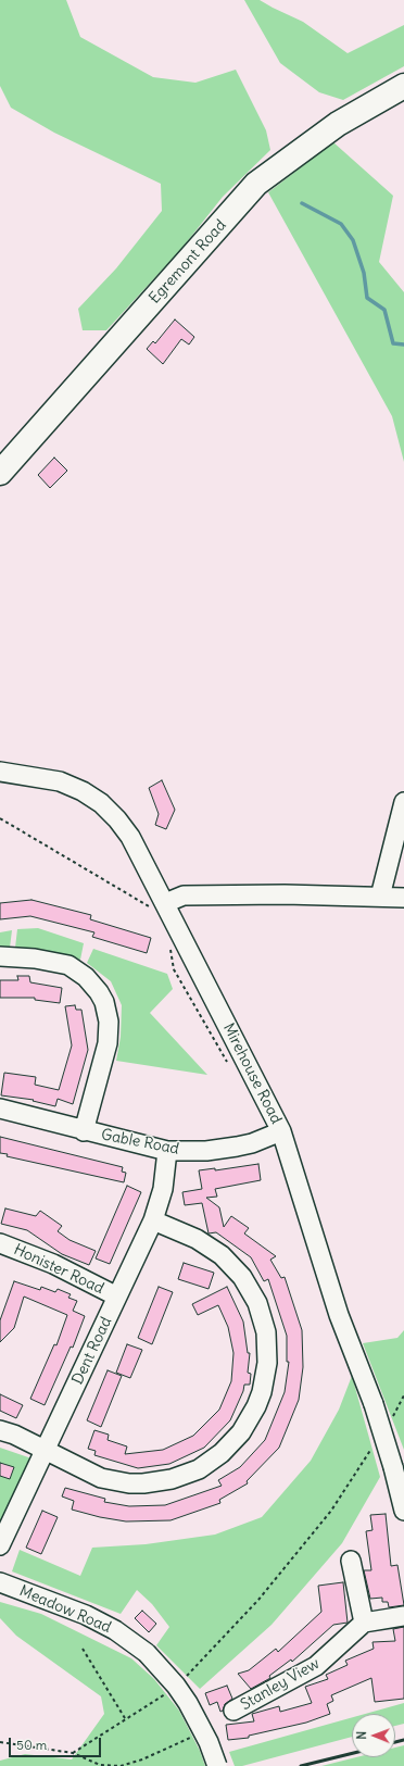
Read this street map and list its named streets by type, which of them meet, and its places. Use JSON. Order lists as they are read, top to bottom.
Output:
{
  "streets": {
    "highway": ["Egremont Road"],
    "street": [
      "Mirehouse Road",
      "Gable Road",
      "Honister Road",
      "Dent Road",
      "Meadow Road",
      "Stanley View"
    ]
  },
  "crossings": [
    ["Mirehouse Road", "Gable Road"],
    ["Gable Road", "Dent Road"],
    ["Honister Road", "Dent Road"]
  ],
  "scale_bar": "50 m",
  "north": "left"
}
